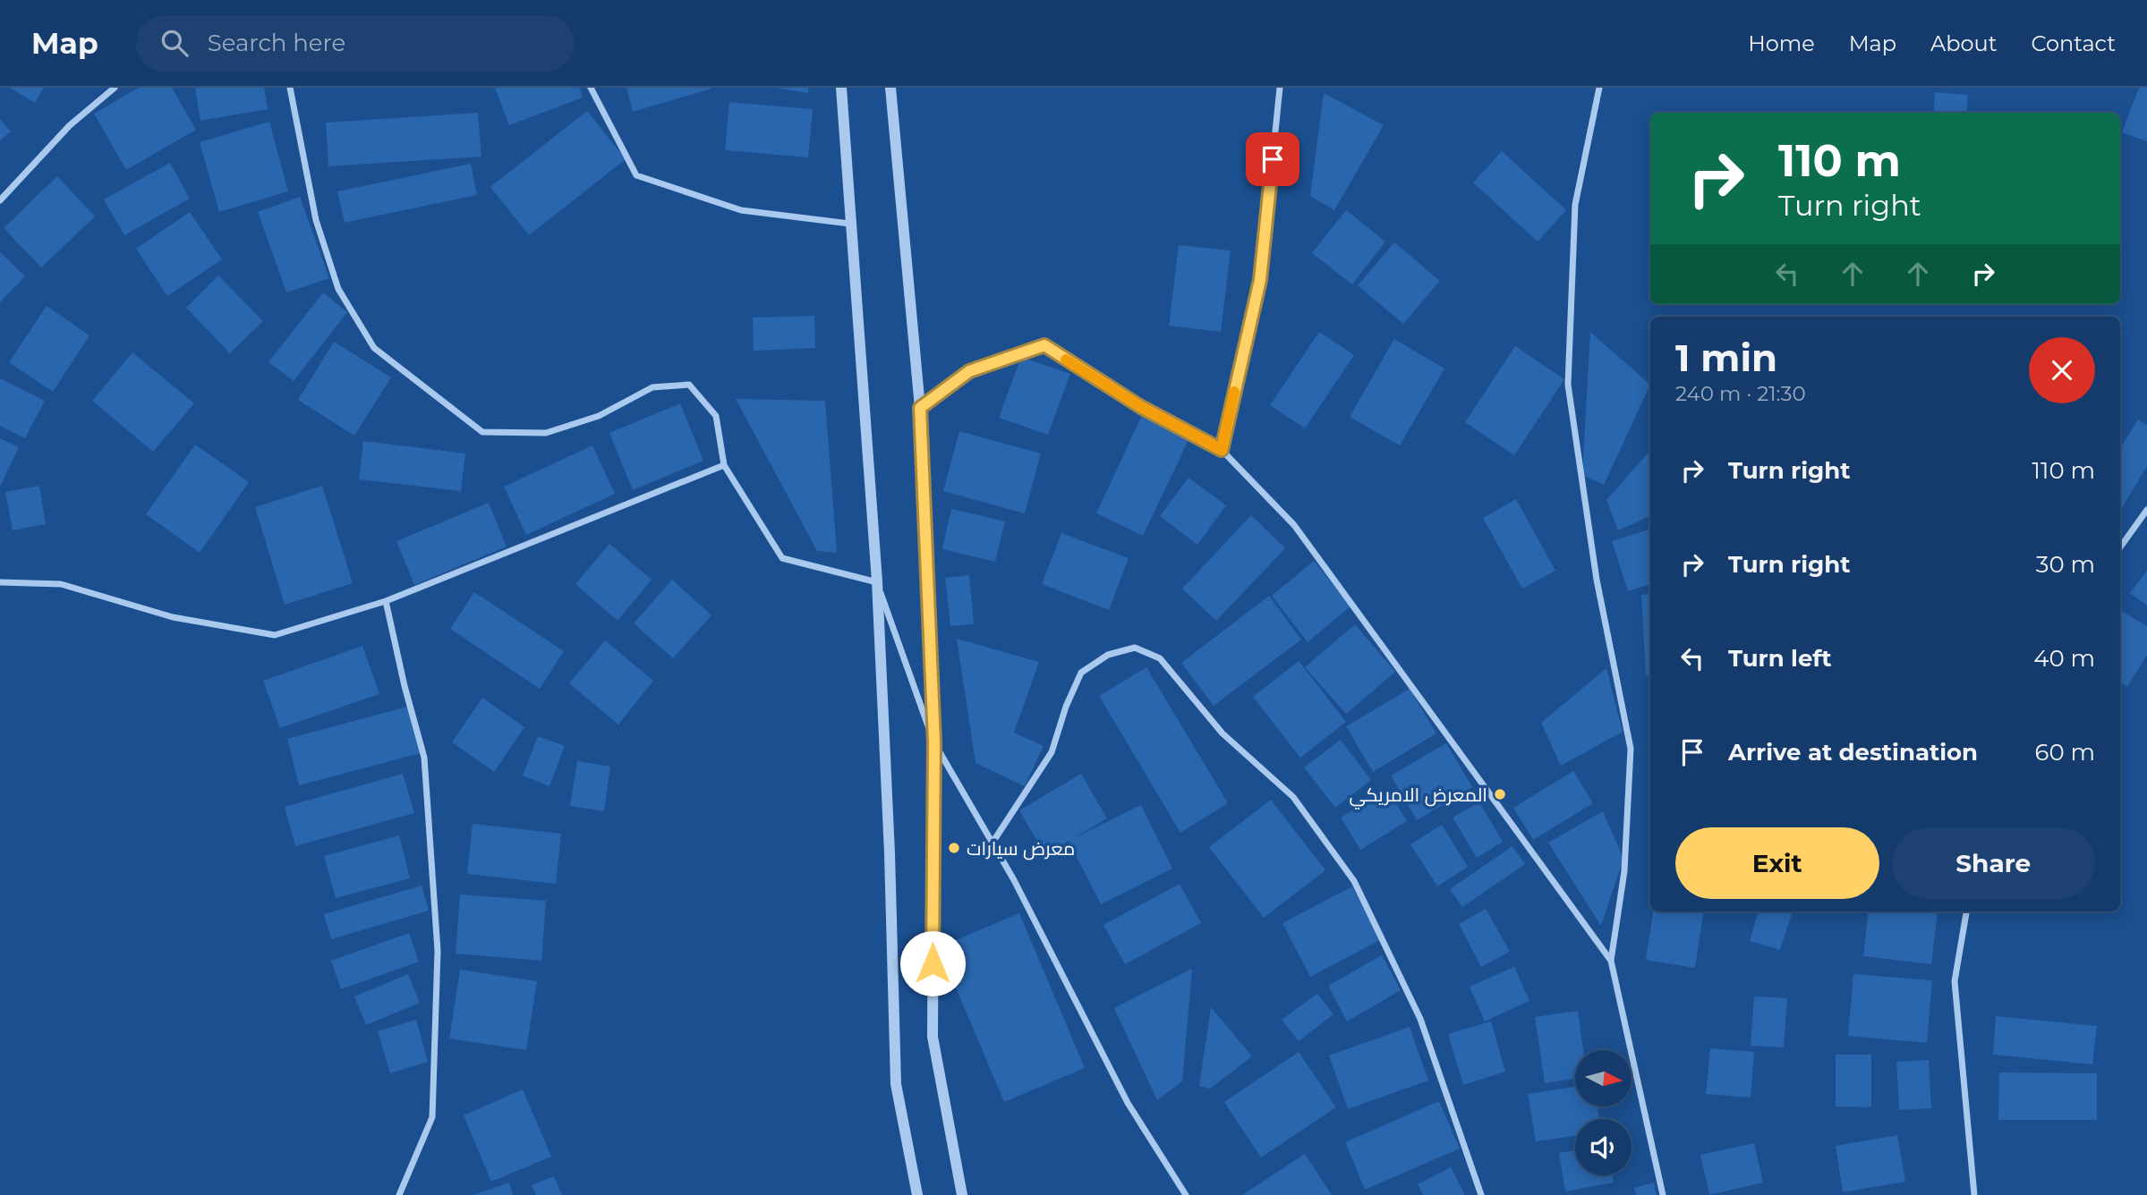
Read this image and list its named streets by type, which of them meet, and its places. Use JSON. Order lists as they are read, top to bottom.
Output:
{
  "places": ["المعرض الامريكي", "معرض سيارات"],
  "north": "right",
  "page": {
    "header": "Map",
    "search": "Search here",
    "nav": [
      "Home",
      "Map",
      "About",
      "Contact"
    ],
    "turn": ["110 m", "Turn right"],
    "heading": ["1 min", "240 m · 21:30"],
    "list": [
      {
        "name": "Turn right",
        "value": "110 m"
      },
      {
        "name": "Turn right",
        "value": "30 m"
      },
      {
        "name": "Turn left",
        "value": "40 m"
      },
      {
        "name": "Arrive at destination",
        "value": "60 m"
      }
    ],
    "buttons": ["Exit", "Share"]
  }
}
